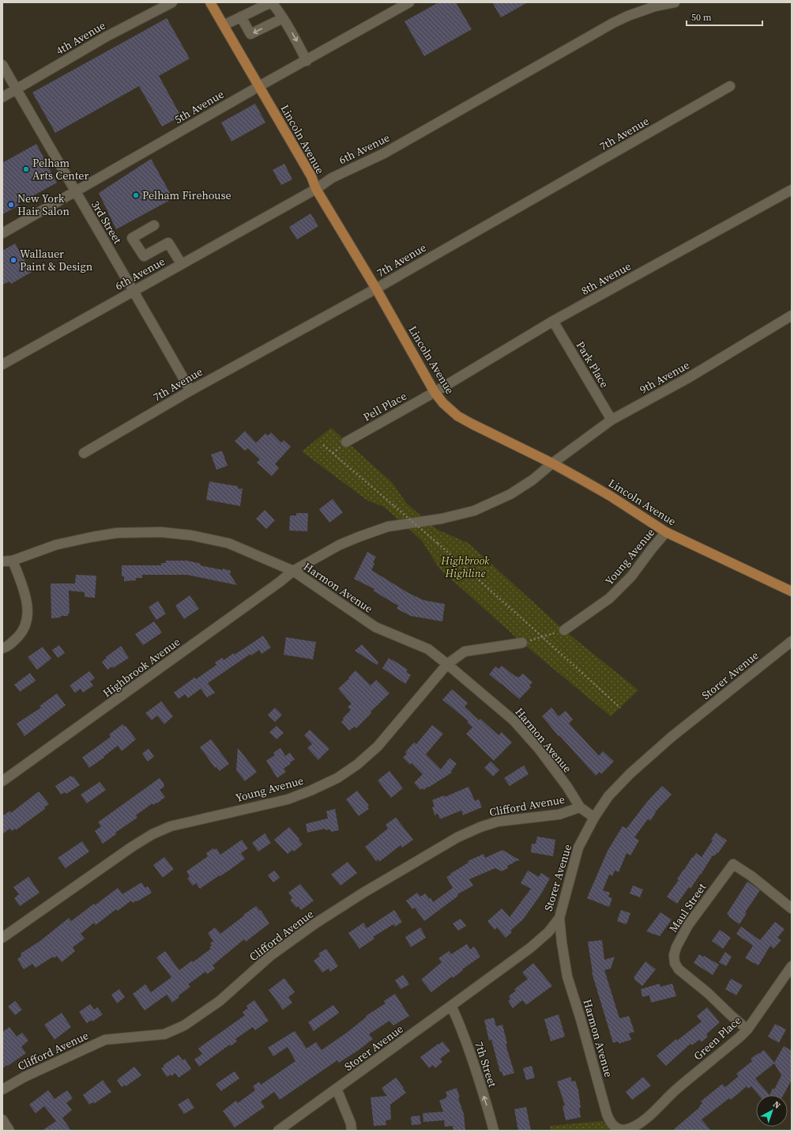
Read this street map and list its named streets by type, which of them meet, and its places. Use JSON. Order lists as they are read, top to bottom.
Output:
{
  "streets": {
    "main road": ["Lincoln Avenue"],
    "street": [
      "4th Avenue",
      "5th Avenue",
      "7th Avenue",
      "6th Avenue",
      "3rd Street",
      "8th Avenue",
      "Park Place",
      "9th Avenue",
      "Pell Place",
      "Young Avenue",
      "Harmon Avenue",
      "Highbrook Avenue",
      "Storer Avenue",
      "Clifford Avenue",
      "Maul Street",
      "Green Place",
      "7th Street"
    ]
  },
  "crossings": [
    ["4th Avenue", "3rd Street"],
    ["5th Avenue", "Lincoln Avenue"],
    ["5th Avenue", "3rd Street"],
    ["7th Avenue", "Lincoln Avenue"],
    ["7th Avenue", "3rd Street"],
    ["Lincoln Avenue", "6th Avenue"],
    ["Lincoln Avenue", "8th Avenue"],
    ["Lincoln Avenue", "9th Avenue"],
    ["Lincoln Avenue", "Pell Place"],
    ["Lincoln Avenue", "Young Avenue"],
    ["Lincoln Avenue", "Highbrook Avenue"],
    ["6th Avenue", "3rd Street"],
    ["8th Avenue", "Park Place"],
    ["8th Avenue", "Pell Place"],
    ["Park Place", "9th Avenue"],
    ["9th Avenue", "Highbrook Avenue"],
    ["Young Avenue", "Harmon Avenue"],
    ["Harmon Avenue", "Highbrook Avenue"],
    ["Harmon Avenue", "Storer Avenue"],
    ["Harmon Avenue", "Clifford Avenue"],
    ["Harmon Avenue", "Green Place"],
    ["Storer Avenue", "7th Street"],
    ["Maul Street", "Green Place"]
  ],
  "one_way": ["7th Street"],
  "parks": ["Highbrook Highline"],
  "places": [
    "Pelham Arts Center",
    "Pelham Firehouse",
    "New York Hair Salon",
    "Wallauer Paint & Design"
  ],
  "scale_bar": "50 m",
  "north": "top right"
}
